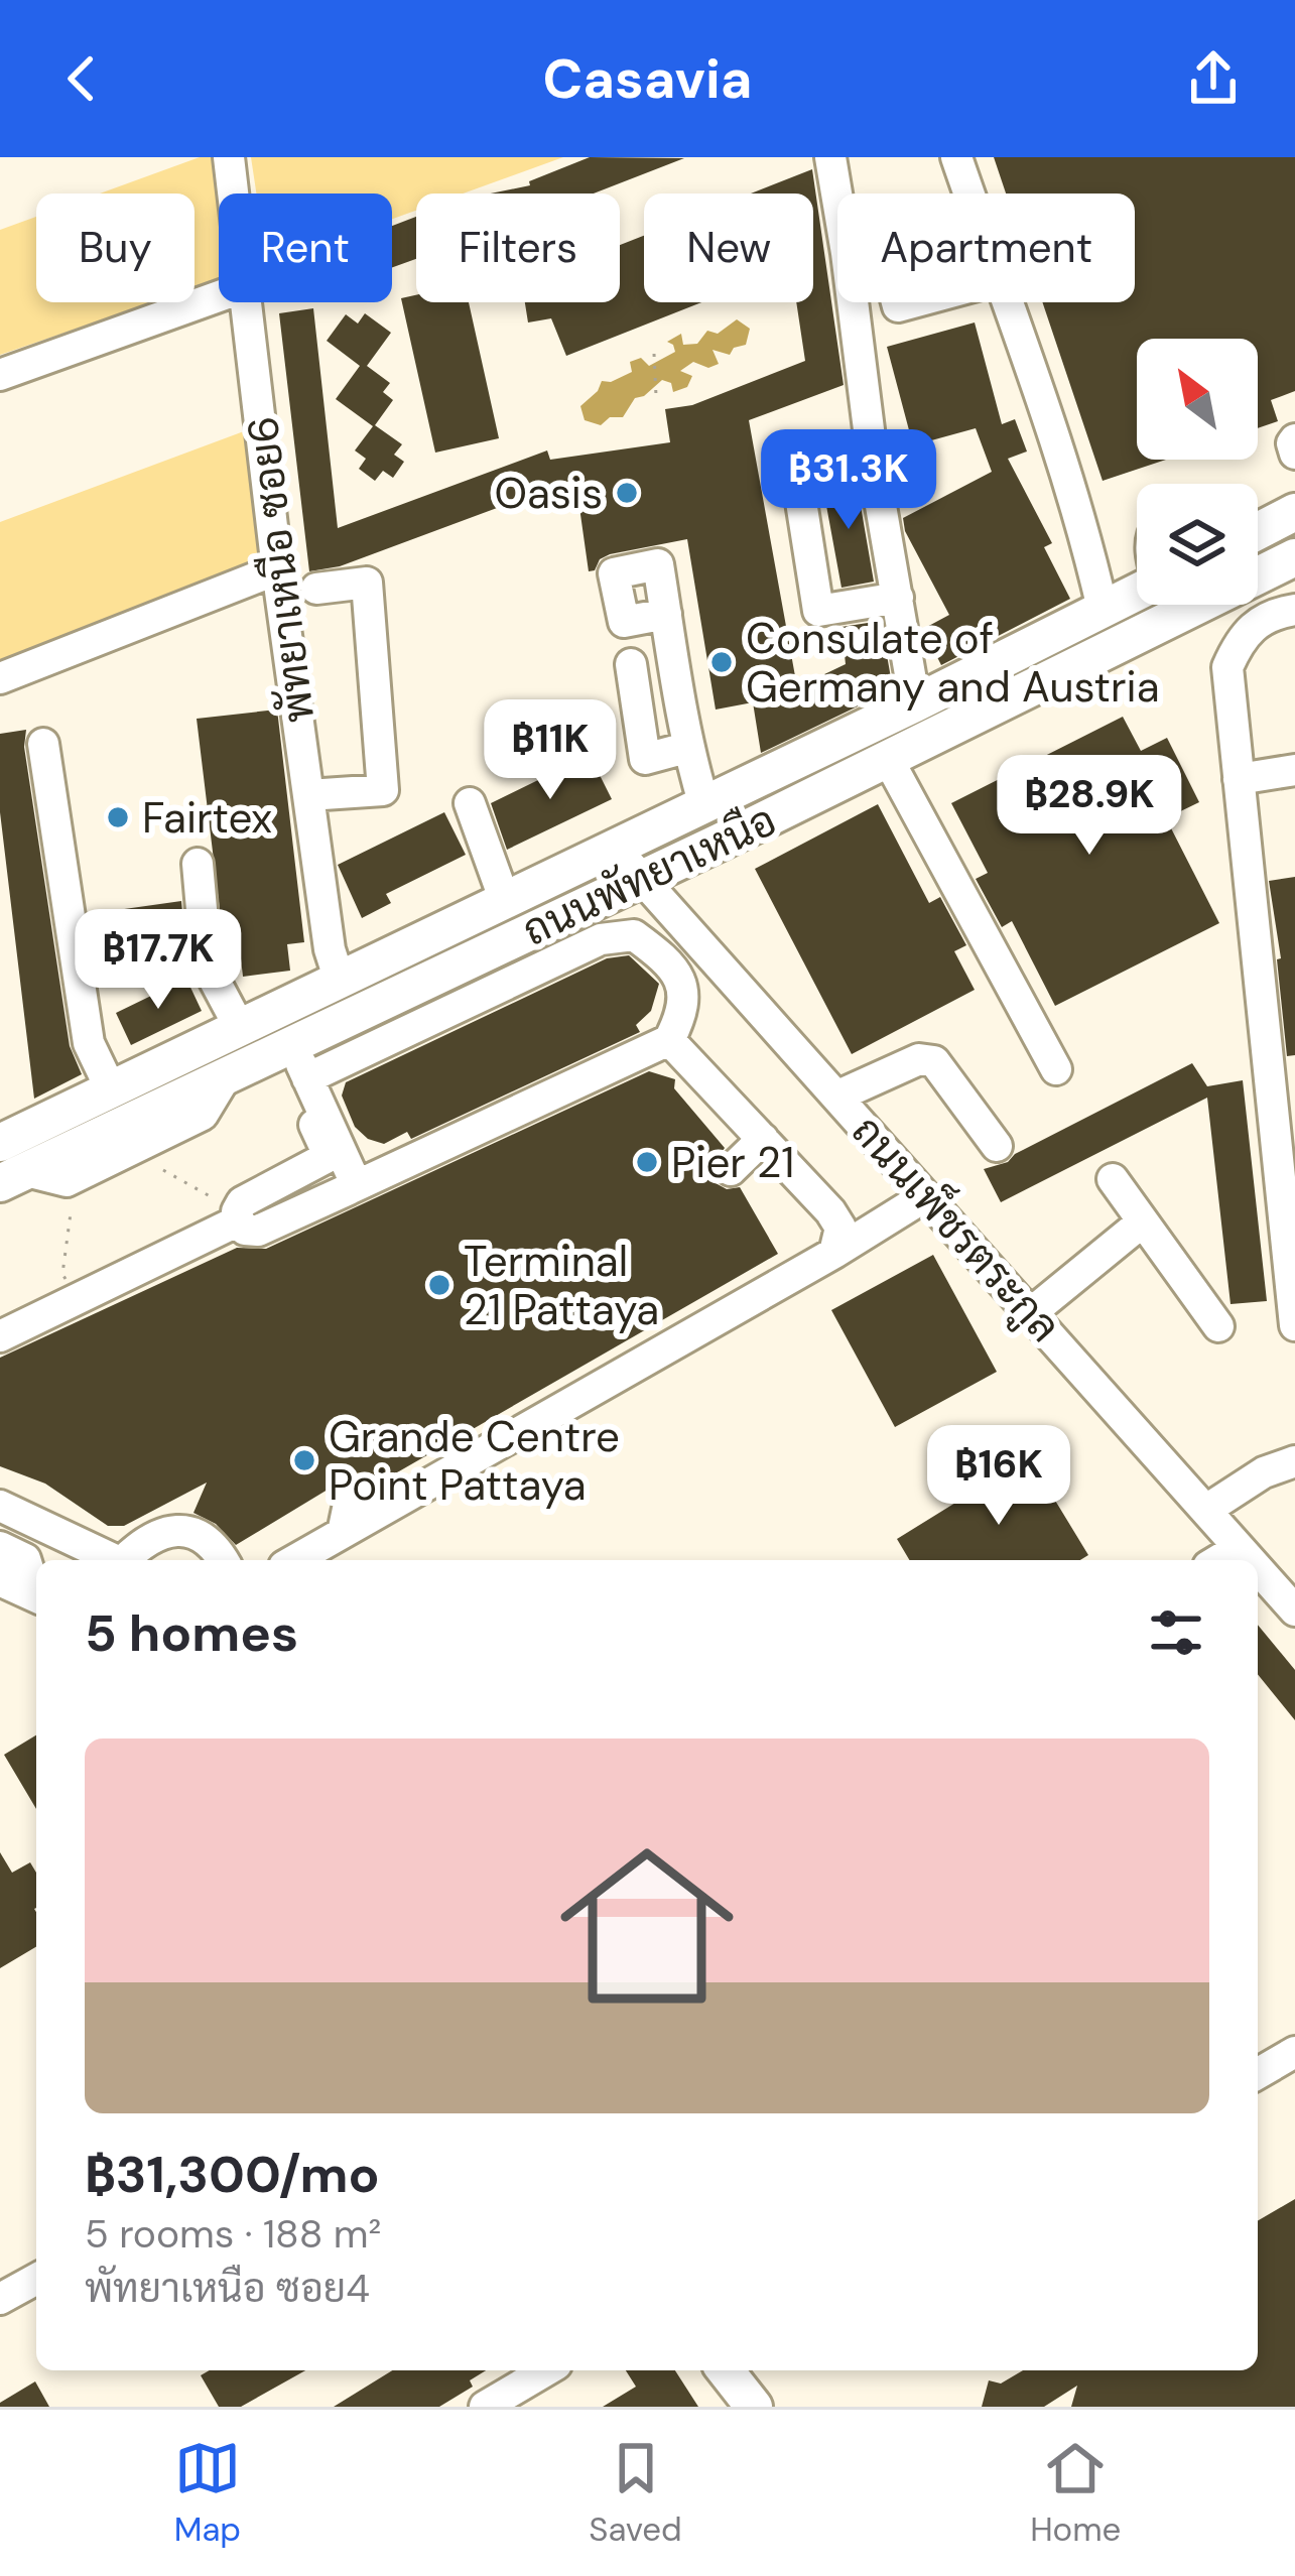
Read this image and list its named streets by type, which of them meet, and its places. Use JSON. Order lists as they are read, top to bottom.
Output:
{
  "streets": {
    "main road": ["ถนนพัทยาเหนือ"],
    "street": ["พัทยาเหนือ ซอย6", "ถนนเพ็ชรตระกูล"]
  },
  "crossings": [
    ["พัทยาเหนือ ซอย6", "ถนนพัทยาเหนือ"],
    ["ถนนพัทยาเหนือ", "ถนนเพ็ชรตระกูล"]
  ],
  "places": [
    "Oasis",
    "Consulate of Germany and Austria",
    "Fairtex",
    "Pier 21",
    "Terminal 21 Pattaya",
    "Grande Centre Point Pattaya"
  ],
  "north": "top left",
  "page": {
    "header": "Casavia",
    "chip": [
      "Buy",
      "Rent",
      "Filters",
      "New",
      "Apartment"
    ],
    "price": [
      "฿31.3K",
      "฿11K",
      "฿28.9K",
      "฿17.7K",
      "฿16K"
    ],
    "heading": "5 homes",
    "list": [
      {
        "name": "฿31,300/mo",
        "note": "5 rooms · 188 m² · พัทยาเหนือ ซอย4"
      }
    ],
    "tabs": ["Map", "Saved", "Home"]
  }
}
